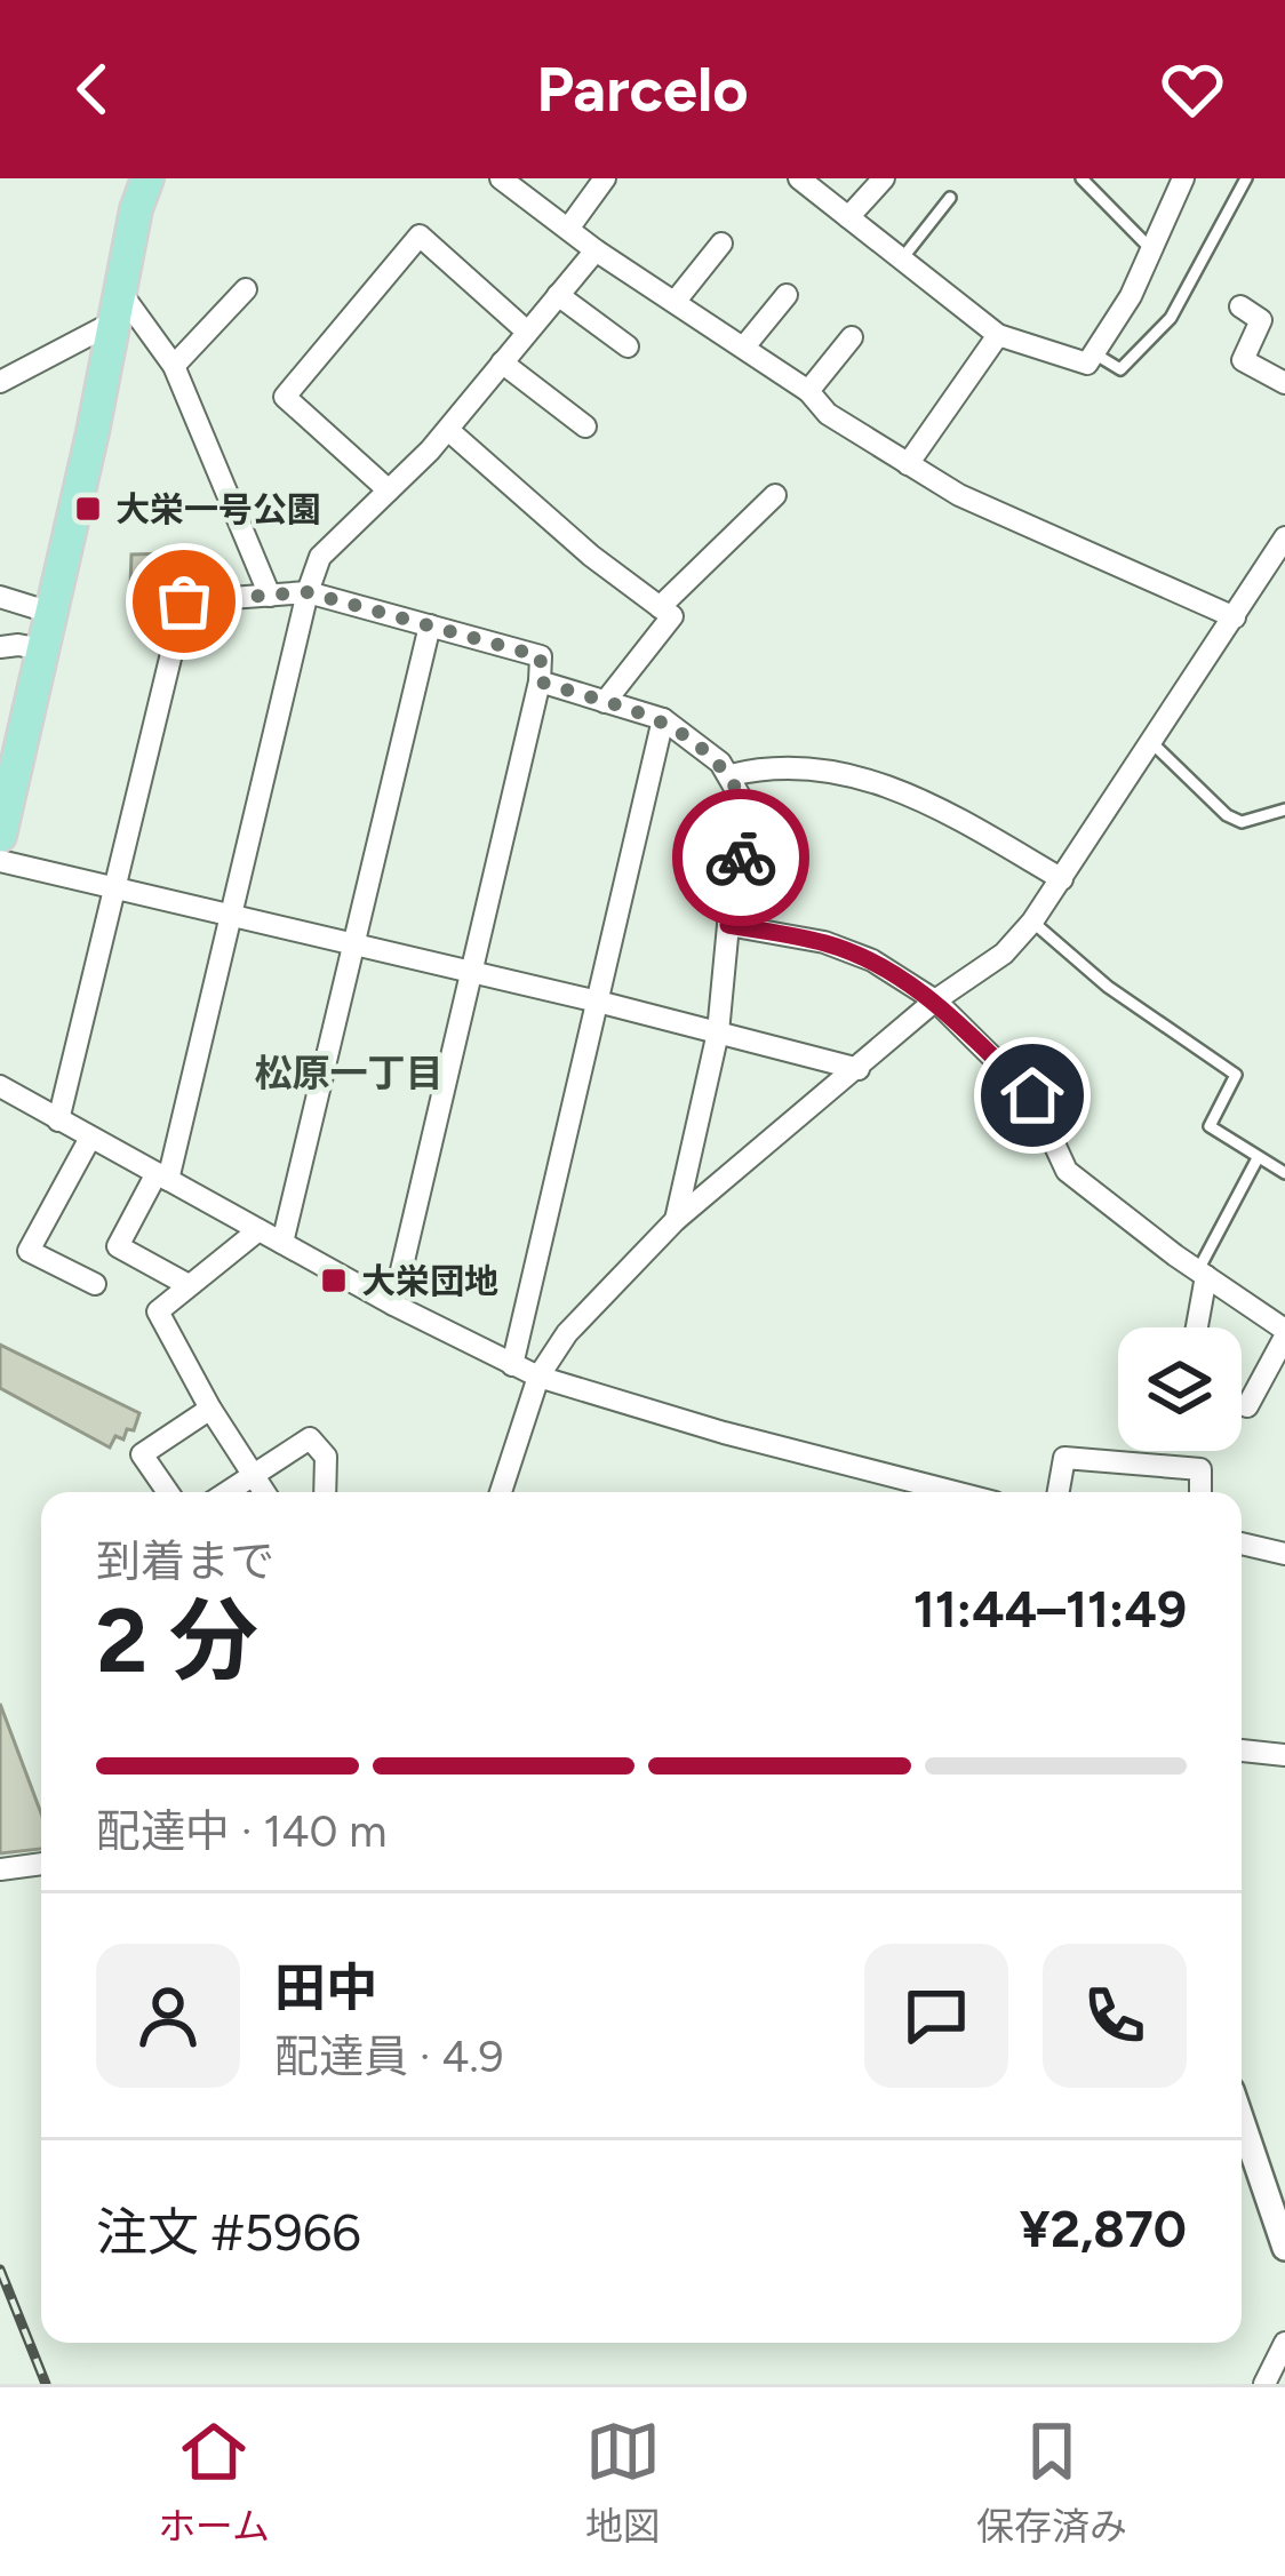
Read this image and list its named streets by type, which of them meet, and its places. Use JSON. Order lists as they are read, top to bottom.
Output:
{
  "districts": ["松原一丁目"],
  "places": {
    "transit": ["大栄一号公園", "大栄団地"]
  },
  "page": {
    "header": "Parcelo",
    "heading": ["2 分", "到着まで", "11:44–11:49"],
    "panel": [
      "田中",
      "配達員 · 4.9",
      "注文 #5966",
      "¥2,870"
    ],
    "bar": "配達中 · 140 m",
    "tabs": ["ホーム", "地図", "保存済み"]
  }
}
